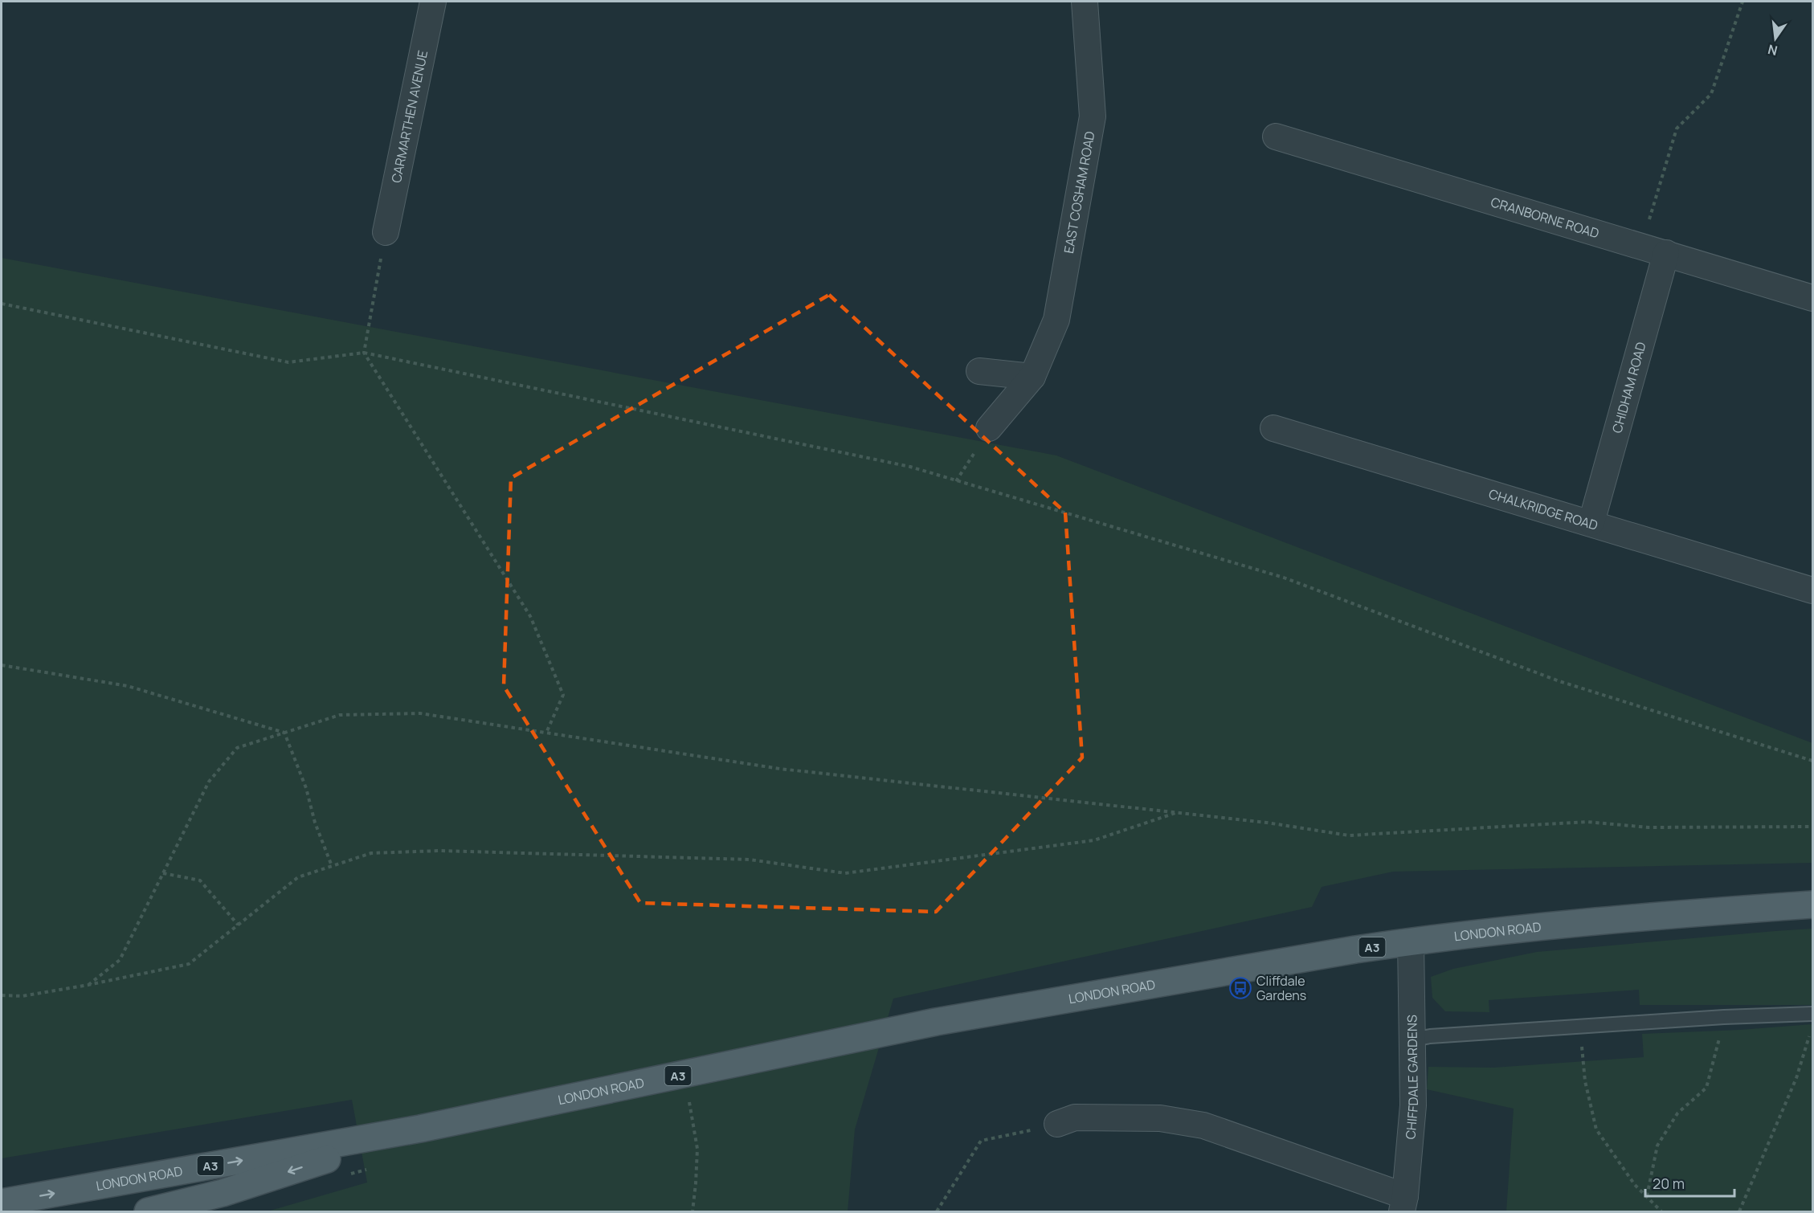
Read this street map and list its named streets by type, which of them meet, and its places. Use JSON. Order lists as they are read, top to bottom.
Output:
{
  "streets": {
    "main road": ["LONDON ROAD", "A3"],
    "street": [
      "CARMARTHEN AVENUE",
      "EAST COSHAM ROAD",
      "CRANBORNE ROAD",
      "CHIDHAM ROAD",
      "CHALKRIDGE ROAD",
      "CHIFFDALE GARDENS"
    ]
  },
  "crossings": [
    ["CRANBORNE ROAD", "CHIDHAM ROAD"],
    ["CHIDHAM ROAD", "CHALKRIDGE ROAD"],
    ["LONDON ROAD", "CHIFFDALE GARDENS"]
  ],
  "places": {
    "bus stop": ["Cliffdale Gardens"]
  },
  "scale_bar": "20 m",
  "north": "bottom"
}
